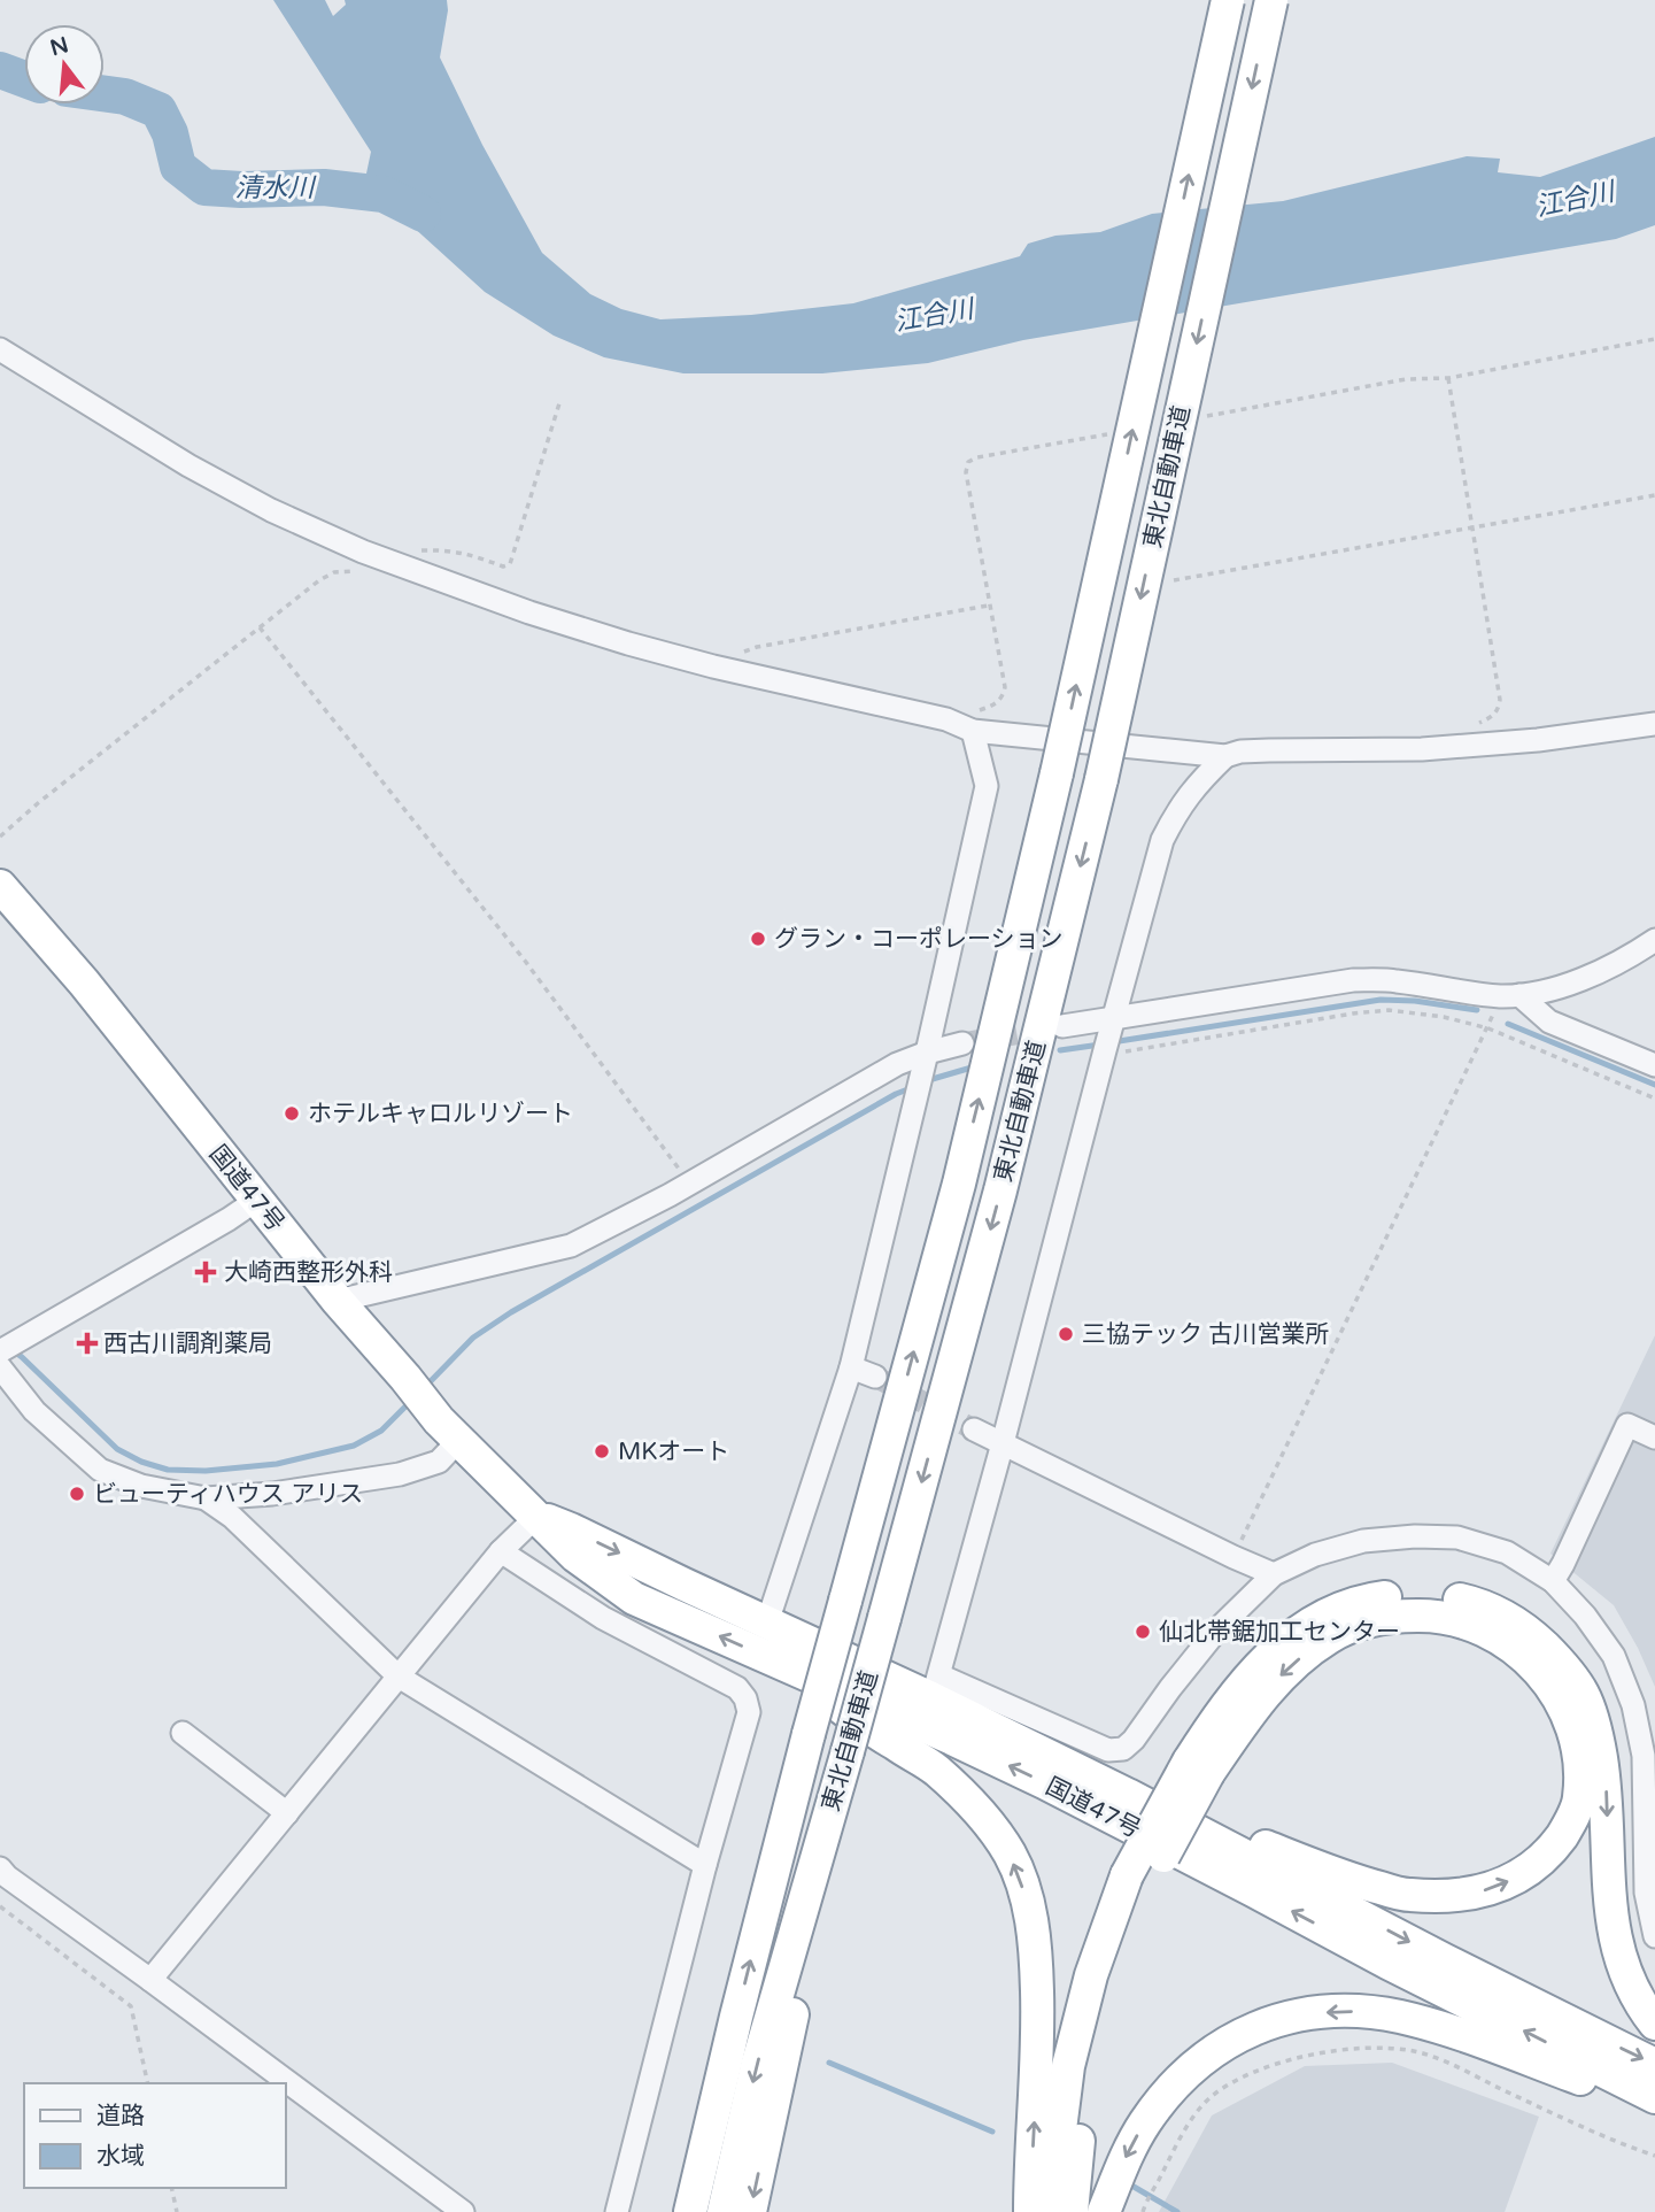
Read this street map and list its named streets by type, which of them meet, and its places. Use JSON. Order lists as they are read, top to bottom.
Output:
{
  "streets": {
    "highway": ["東北自動車道", "国道47号"]
  },
  "water": ["清水川", "江合川"],
  "places": {
    "other": [
      "グラン・コーポレーション",
      "ホテルキャロルリゾート",
      "三協テック 古川営業所",
      "MKオート",
      "ビューティハウス アリス",
      "仙北帯鋸加工センター"
    ],
    "health": ["大崎西整形外科", "西古川調剤薬局"]
  },
  "legend": ["道路", "水域"],
  "north": "top"
}
